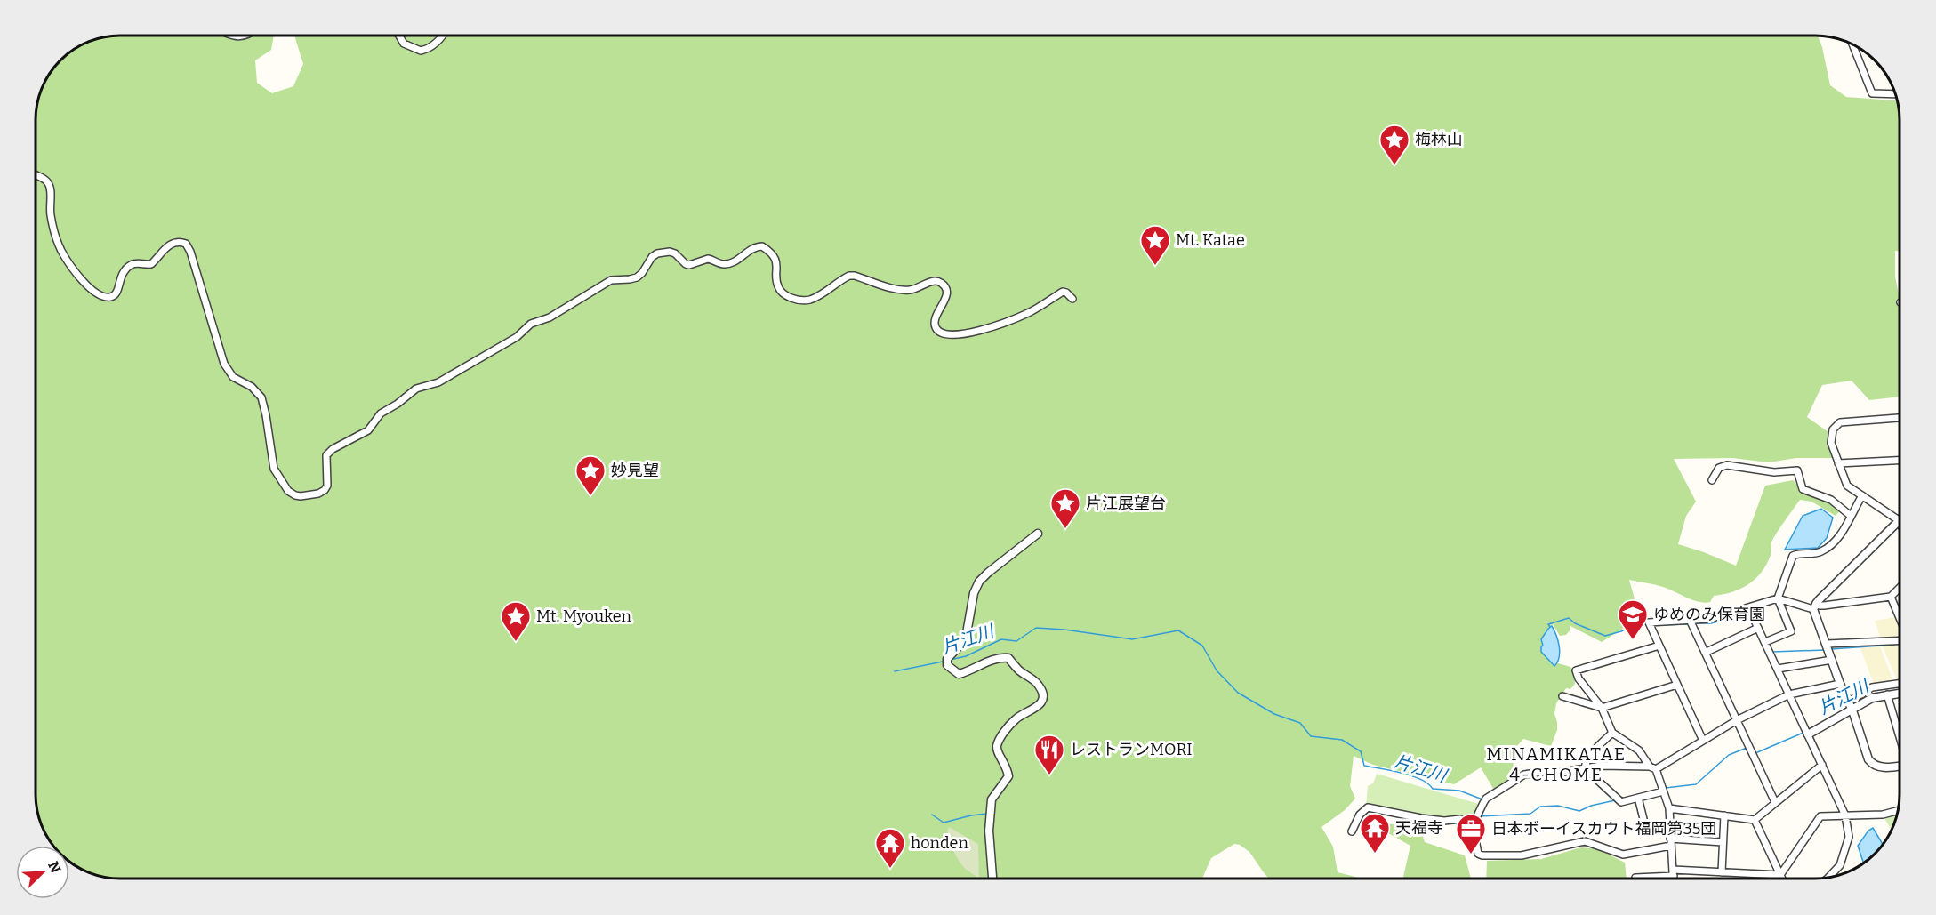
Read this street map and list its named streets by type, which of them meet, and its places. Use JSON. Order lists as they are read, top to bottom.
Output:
{
  "districts": ["MINAMIKATAE 4-CHOME"],
  "water": ["片江川"],
  "places": {
    "place": [
      "梅林山",
      "Mt. Katae",
      "妙見望",
      "片江展望台",
      "Mt. Myouken"
    ],
    "school or university": ["ゆめのみ保育園"],
    "restaurant": ["レストランMORI"],
    "temple": ["天福寺", "honden"],
    "office": ["日本ボーイスカウト福岡第35団"]
  },
  "north": "top right"
}
